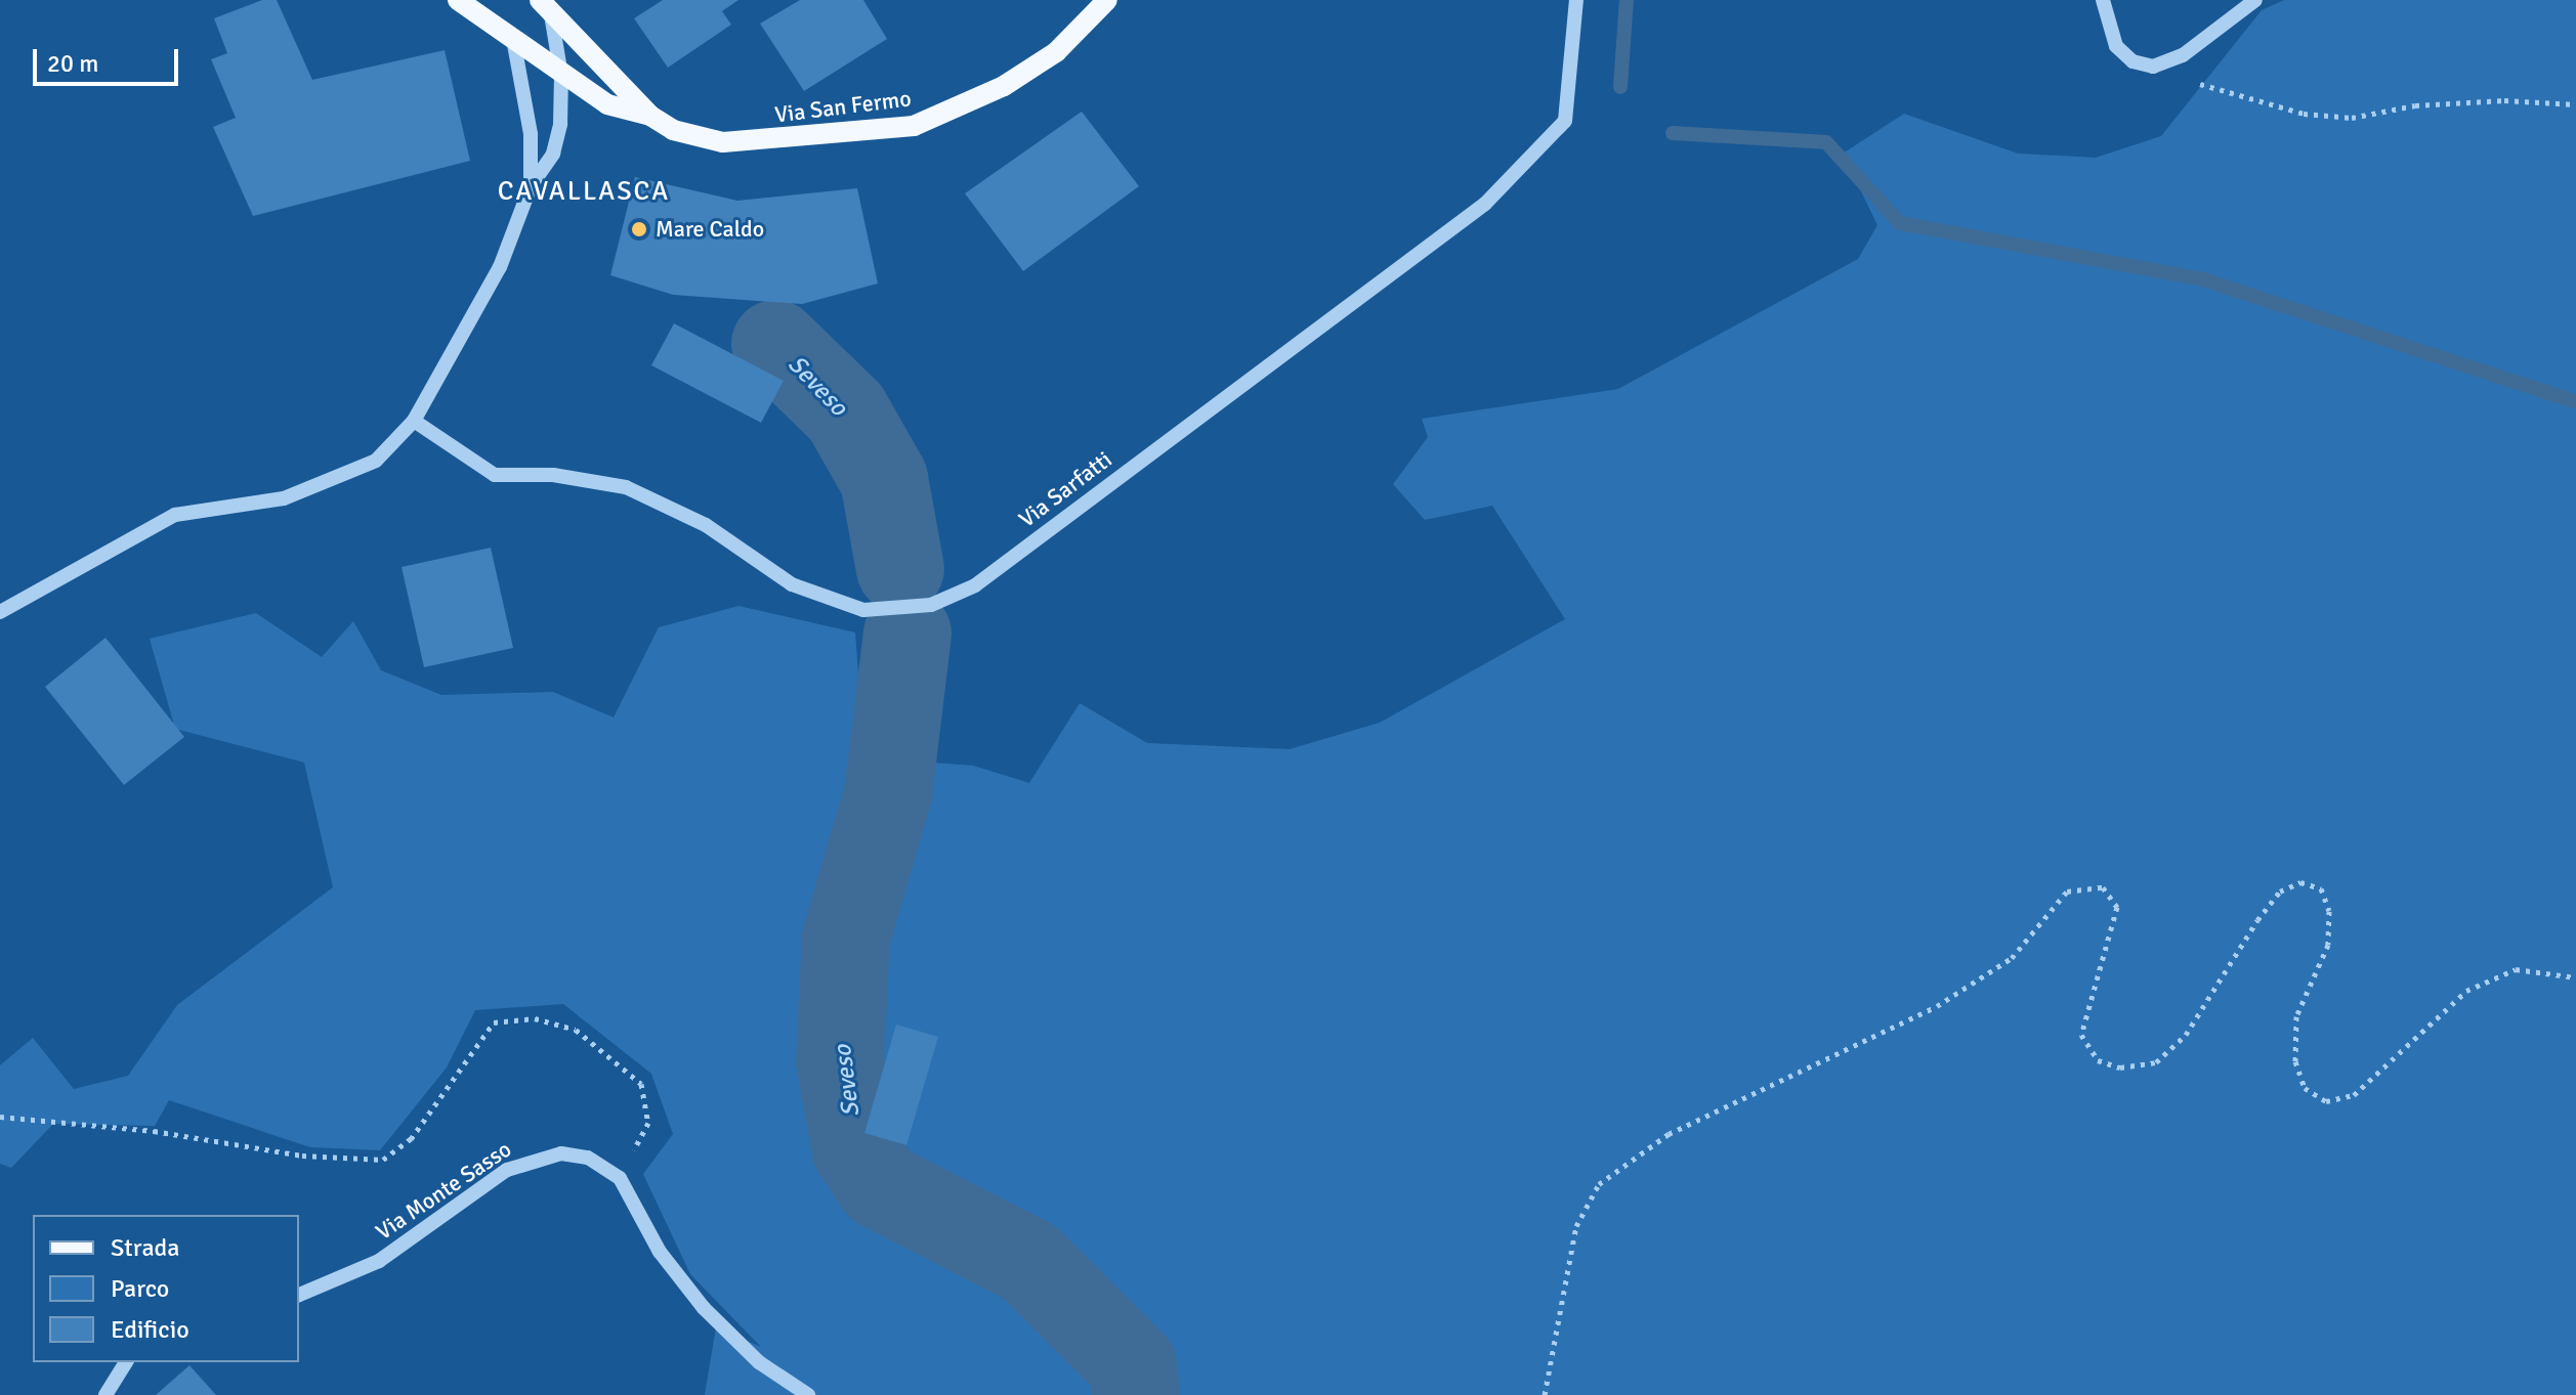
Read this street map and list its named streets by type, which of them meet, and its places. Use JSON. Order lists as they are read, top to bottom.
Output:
{
  "streets": {
    "main road": ["Via San Fermo"],
    "street": ["Via Sarfatti", "Via Monte Sasso"]
  },
  "districts": ["CAVALLASCA"],
  "water": ["Seveso"],
  "places": ["Mare Caldo"],
  "legend": ["Strada", "Parco", "Edificio"],
  "scale_bar": "20 m"
}
